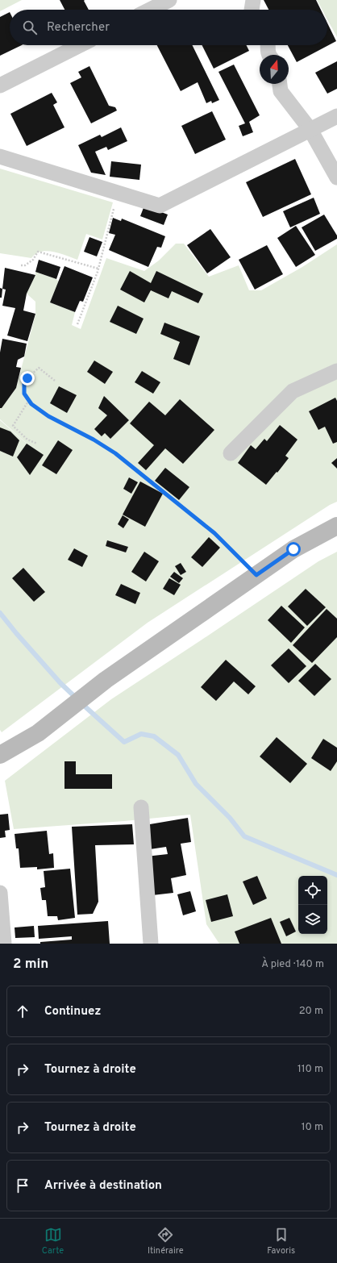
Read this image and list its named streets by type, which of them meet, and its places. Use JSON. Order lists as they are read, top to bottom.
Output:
{
  "north": "top",
  "page": {
    "search": "Rechercher",
    "heading": ["2 min", "À pied · 140 m"],
    "list": [
      ["Continuez", "20 m"],
      ["Tournez à droite", "110 m"],
      ["Tournez à droite", "10 m"],
      "Arrivée à destination"
    ],
    "nav": ["Carte", "Itinéraire", "Favoris"]
  }
}
